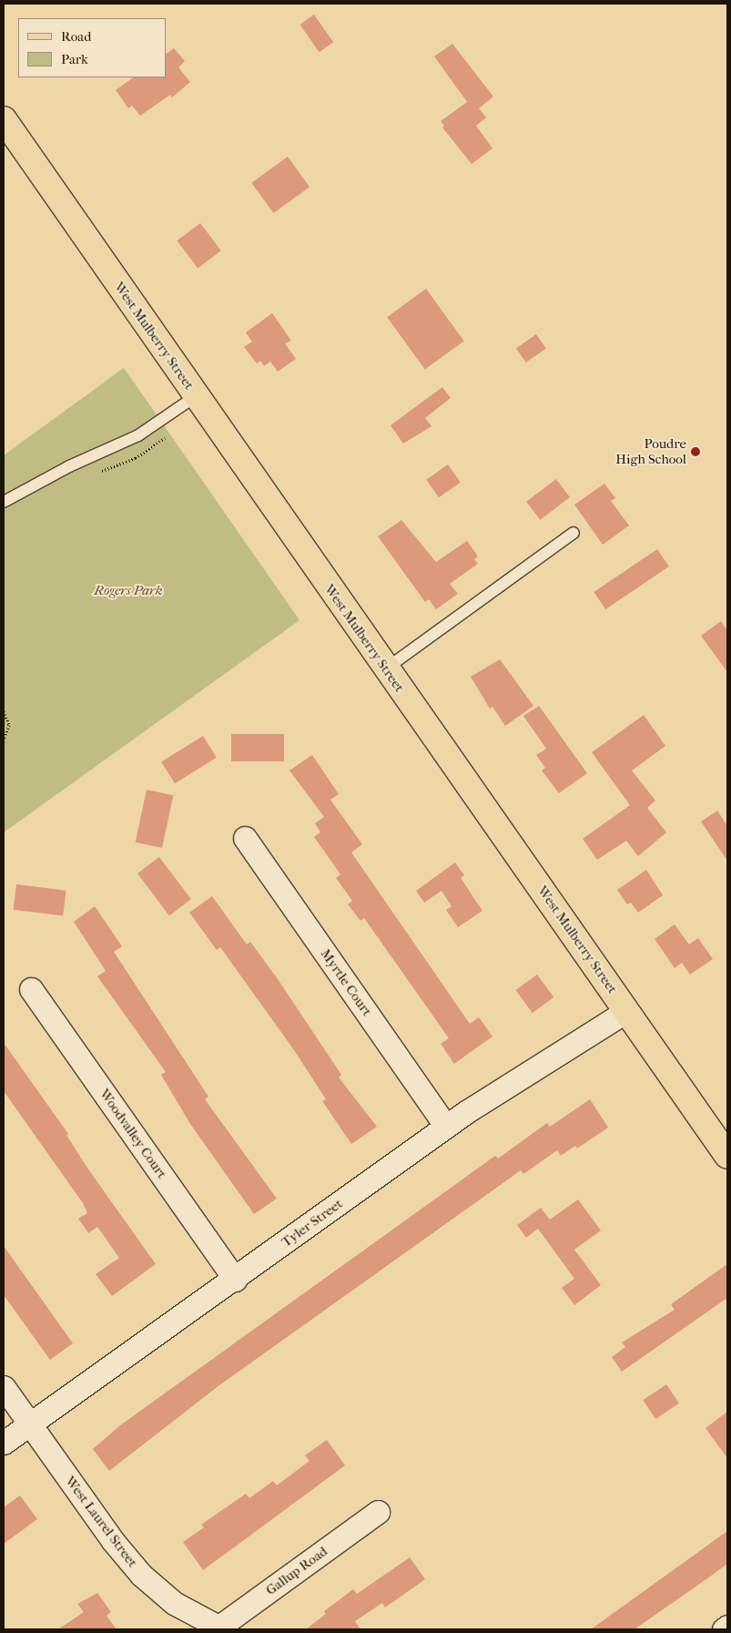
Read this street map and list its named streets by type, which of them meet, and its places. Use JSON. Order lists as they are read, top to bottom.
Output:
{
  "streets": {
    "main road": ["West Mulberry Street"],
    "street": [
      "Myrtle Court",
      "Woodvalley Court",
      "Tyler Street",
      "West Laurel Street",
      "Gallup Road"
    ]
  },
  "crossings": [
    ["West Mulberry Street", "Tyler Street"],
    ["Myrtle Court", "Tyler Street"],
    ["Woodvalley Court", "Tyler Street"],
    ["Tyler Street", "West Laurel Street"],
    ["West Laurel Street", "Gallup Road"]
  ],
  "parks": ["Rogers Park"],
  "places": ["Poudre High School"],
  "legend": ["Road", "Park"]
}
